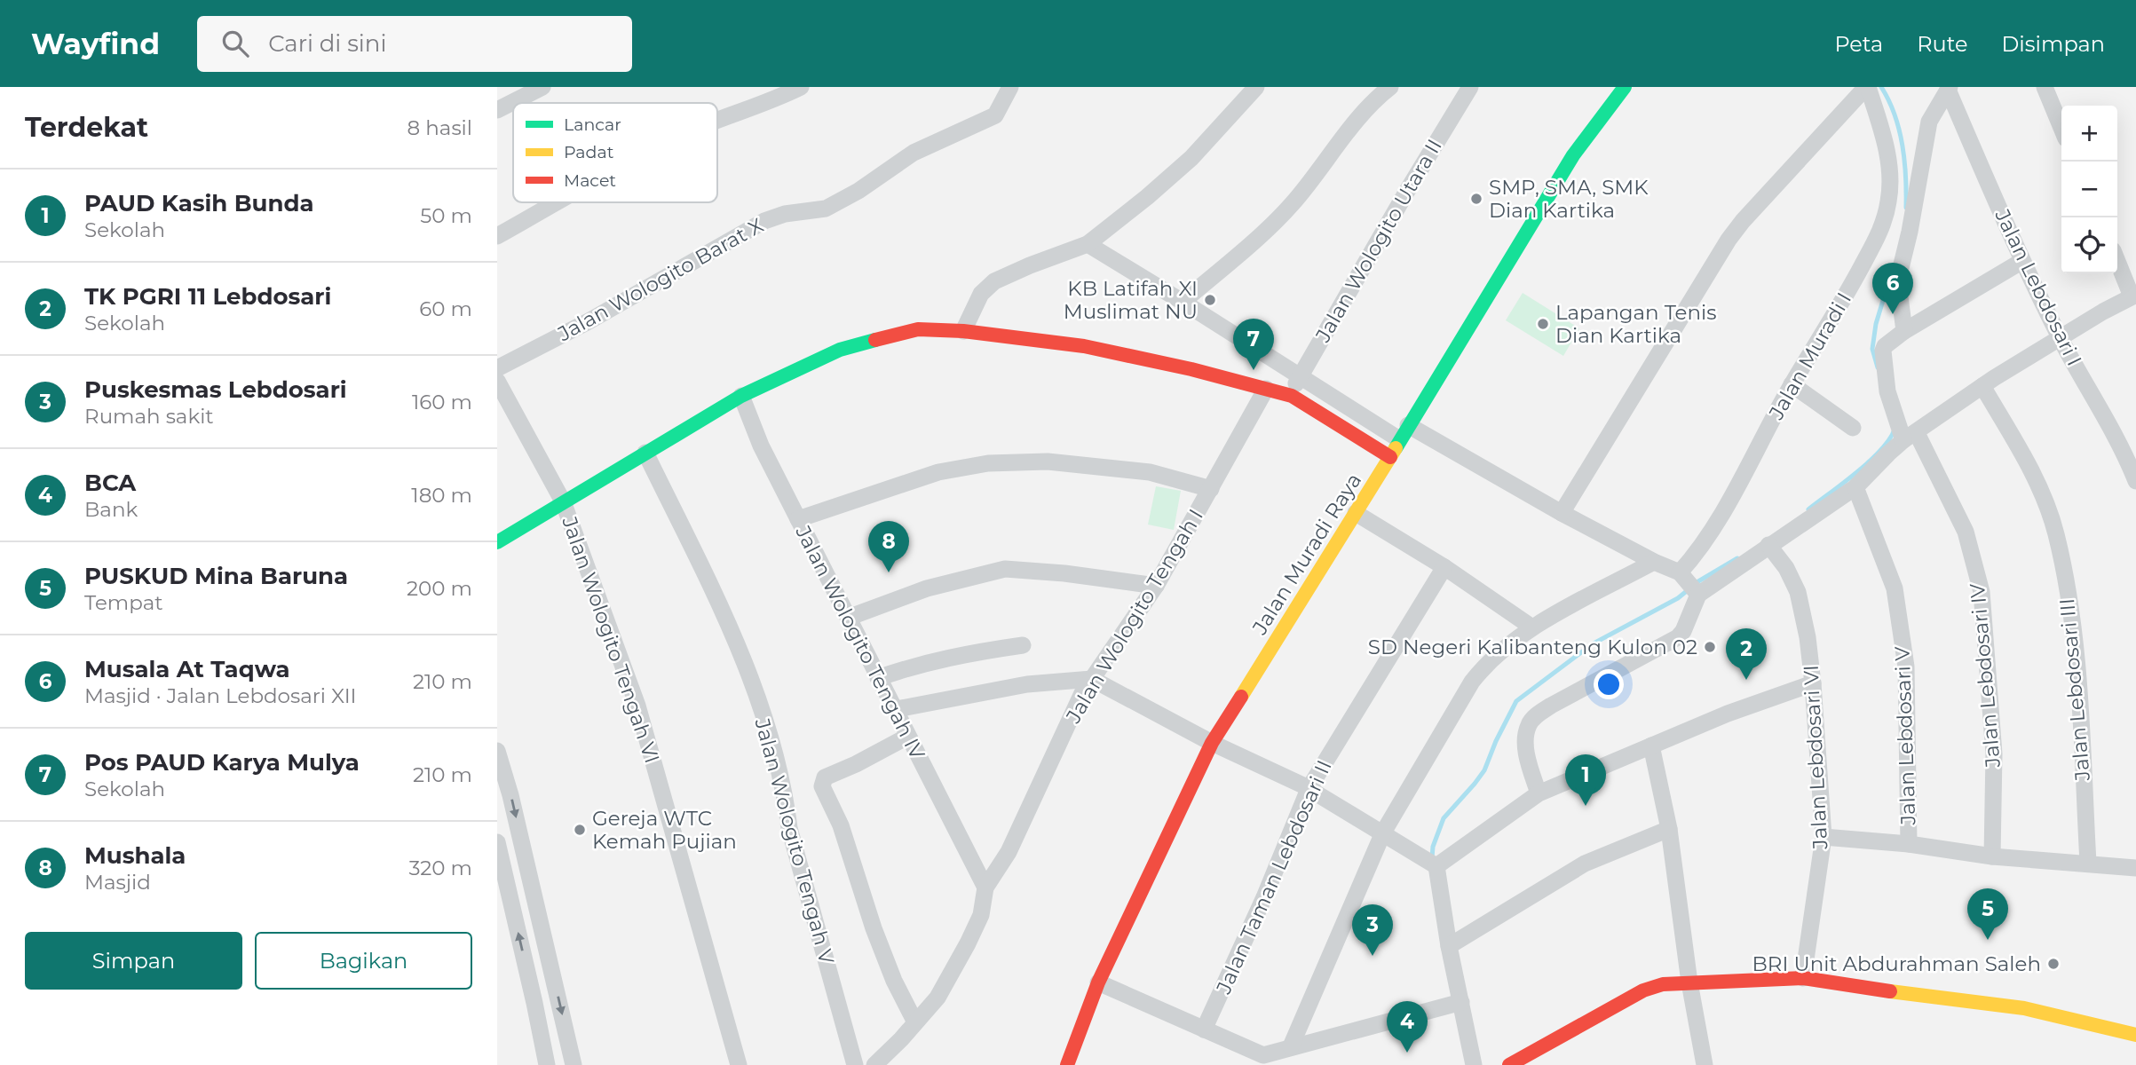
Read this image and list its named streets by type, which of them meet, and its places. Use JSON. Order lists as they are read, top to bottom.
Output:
{
  "streets": {
    "street": [
      "Jalan Wologito Utara II",
      "Jalan Wologito Barat X",
      "Jalan Lebdosari I",
      "Jalan Muradi I",
      "Jalan Muradi Raya",
      "Jalan Wologito Tengah I",
      "Jalan Wologito Tengah VI",
      "Jalan Wologito Tengah IV",
      "Jalan Lebdosari IV",
      "Jalan Lebdosari III",
      "Jalan Lebdosari V",
      "Jalan Lebdosari VI",
      "Jalan Wologito Tengah V",
      "Jalan Taman Lebdosari II"
    ]
  },
  "crossings": [
    ["Jalan Lebdosari I", "Jalan Lebdosari IV"],
    ["Jalan Wologito Tengah I", "Jalan Wologito Tengah IV"]
  ],
  "places": [
    "SMP, SMA, SMK Dian Kartika",
    "KB Latifah XI Muslimat NU",
    "Lapangan Tenis Dian Kartika",
    "SD Negeri Kalibanteng Kulon 02",
    "Gereja WTC Kemah Pujian",
    "BRI Unit Abdurahman Saleh"
  ],
  "legend": ["Lancar", "Padat", "Macet"],
  "page": {
    "header": "Wayfind",
    "search": "Cari di sini",
    "nav": ["Peta", "Rute", "Disimpan"],
    "heading": ["Terdekat", "8 hasil"],
    "map_buttons": ["+", "−"],
    "list": [
      {
        "mark": "1",
        "name": "PAUD Kasih Bunda",
        "note": "Sekolah",
        "value": "50 m"
      },
      {
        "mark": "2",
        "name": "TK PGRI 11 Lebdosari",
        "note": "Sekolah",
        "value": "60 m"
      },
      {
        "mark": "3",
        "name": "Puskesmas Lebdosari",
        "note": "Rumah sakit",
        "value": "160 m"
      },
      {
        "mark": "4",
        "name": "BCA",
        "note": "Bank",
        "value": "180 m"
      },
      {
        "mark": "5",
        "name": "PUSKUD Mina Baruna",
        "note": "Tempat",
        "value": "200 m"
      },
      {
        "mark": "6",
        "name": "Musala At Taqwa",
        "note": "Masjid · Jalan Lebdosari XII",
        "value": "210 m"
      },
      {
        "mark": "7",
        "name": "Pos PAUD Karya Mulya",
        "note": "Sekolah",
        "value": "210 m"
      },
      {
        "mark": "8",
        "name": "Mushala",
        "note": "Masjid",
        "value": "320 m"
      }
    ],
    "pins": [
      "6",
      "7",
      "8",
      "2",
      "1",
      "5",
      "3",
      "4"
    ],
    "buttons": ["Simpan", "Bagikan"]
  }
}
